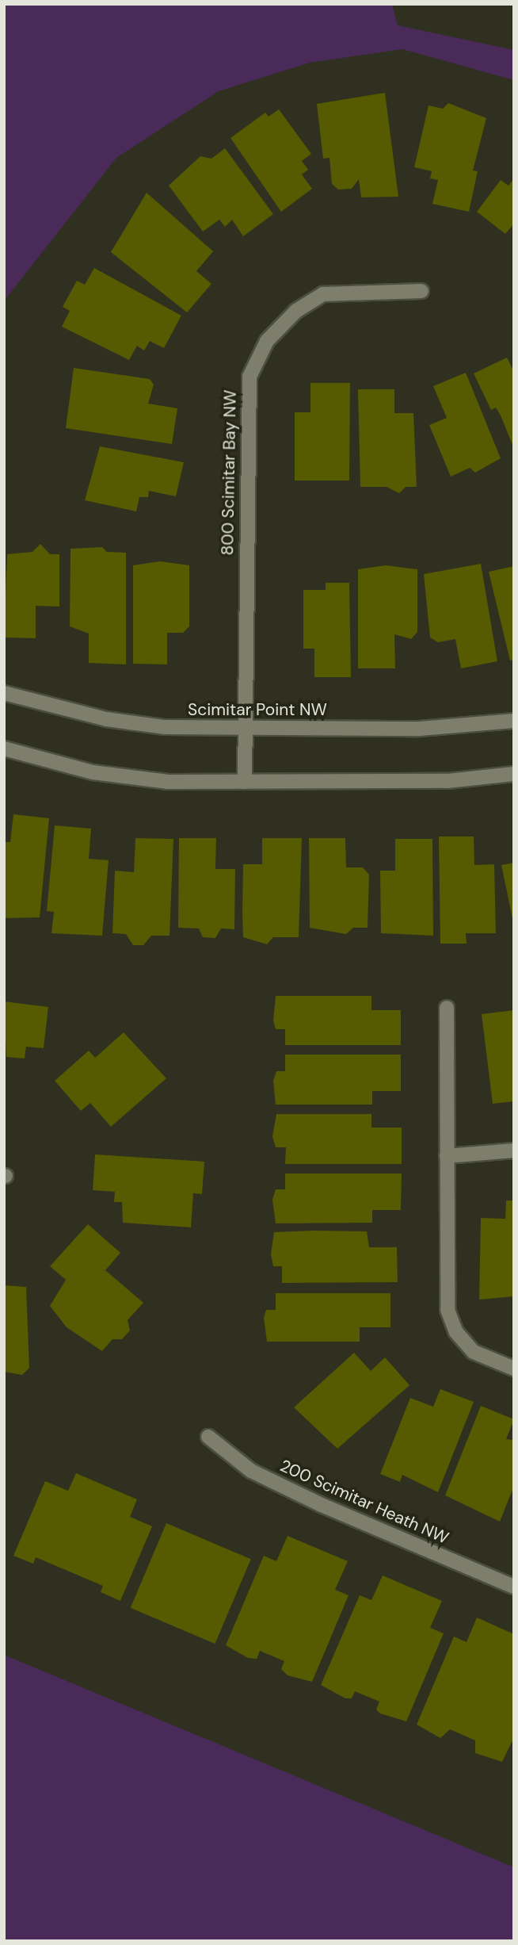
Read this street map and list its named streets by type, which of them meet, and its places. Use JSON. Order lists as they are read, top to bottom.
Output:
{
  "streets": {
    "street": ["800 Scimitar Bay NW", "Scimitar Point NW", "200 Scimitar Heath NW"]
  },
  "crossings": [
    ["800 Scimitar Bay NW", "Scimitar Point NW"]
  ]
}
